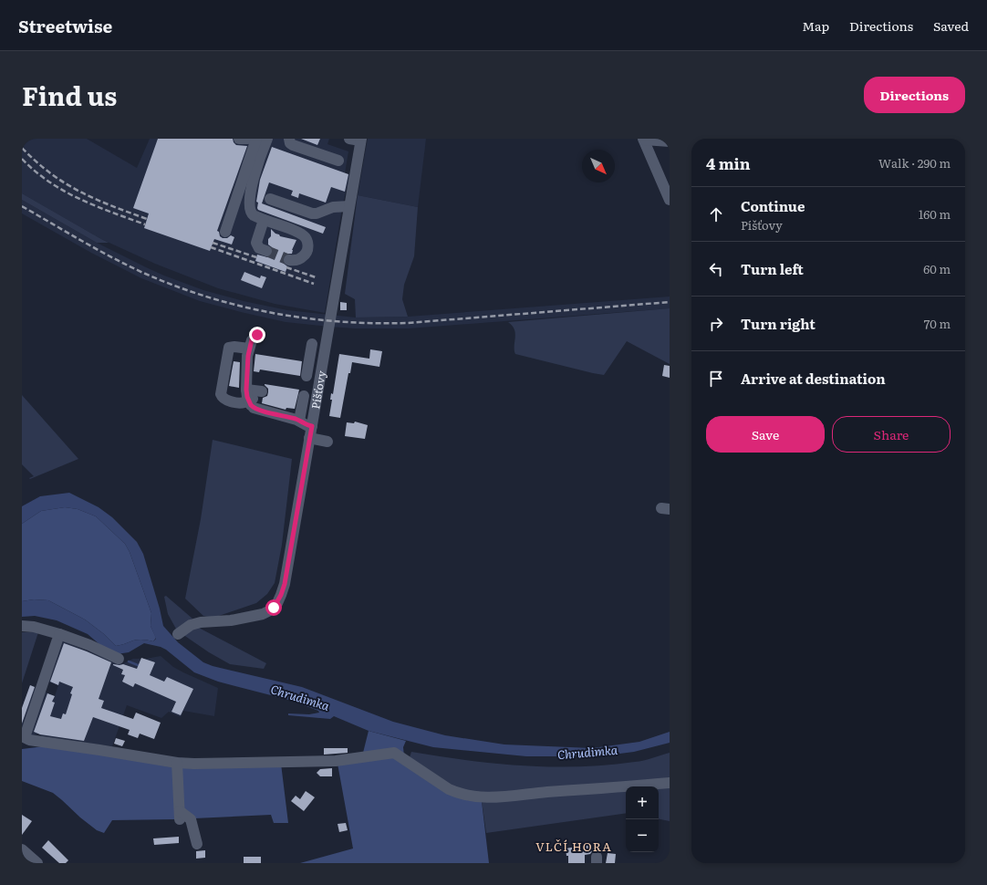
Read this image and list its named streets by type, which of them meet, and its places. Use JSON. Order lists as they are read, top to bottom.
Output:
{
  "streets": {
    "street": ["Píšťovy"]
  },
  "districts": ["VLČÍ HORA"],
  "water": ["Chrudimka"],
  "north": "bottom right",
  "page": {
    "header": "Streetwise",
    "nav": ["Map", "Directions", "Saved"],
    "title": "Find us",
    "buttons": [
      "Directions",
      ["Save", "Share"]
    ],
    "heading": ["4 min", "Walk · 290 m"],
    "list": [
      ["Continue", "Píšťovy", "160 m"],
      ["Turn left", "60 m"],
      ["Turn right", "70 m"],
      "Arrive at destination"
    ],
    "map_buttons": ["+", "−"]
  }
}
